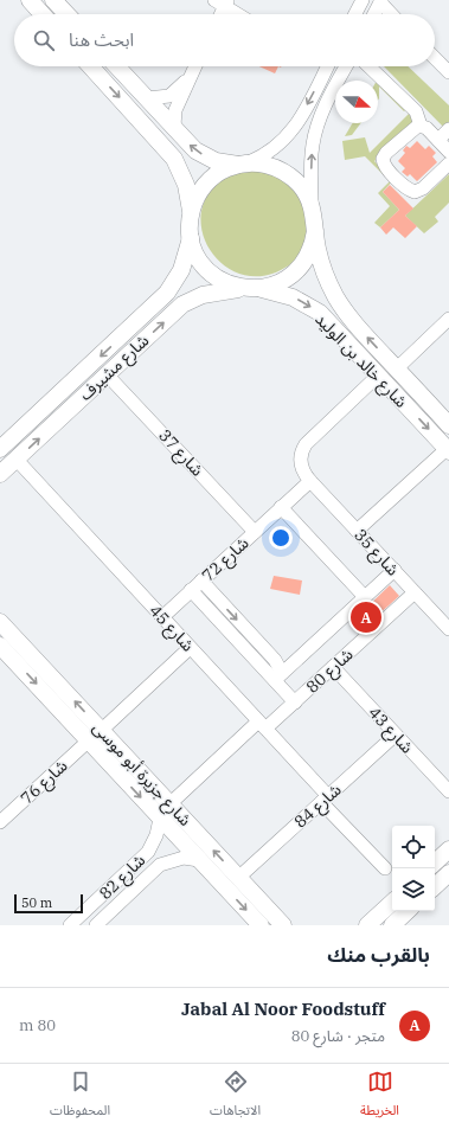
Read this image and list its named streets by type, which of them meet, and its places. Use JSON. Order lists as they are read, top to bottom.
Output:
{
  "streets": {
    "main road": ["شارع خالد بن الوليد", "شارع مشيرف", "شارع جزيرة أبو موسى"],
    "street": [
      "شارع 37",
      "شارع 35",
      "شارع 72",
      "شارع 45",
      "شارع 80",
      "شارع 43",
      "شارع 76",
      "شارع 84",
      "شارع 82"
    ]
  },
  "crossings": [
    ["شارع خالد بن الوليد", "شارع مشيرف"],
    ["شارع مشيرف", "شارع 37"],
    ["شارع مشيرف", "شارع 45"],
    ["شارع 37", "شارع 72"],
    ["شارع 35", "شارع 72"],
    ["شارع 35", "شارع 80"],
    ["شارع 72", "شارع 45"],
    ["شارع 45", "شارع 80"],
    ["شارع 45", "شارع 84"],
    ["شارع 80", "شارع 43"],
    ["شارع 80", "شارع جزيرة أبو موسى"],
    ["شارع 43", "شارع 84"],
    ["شارع جزيرة أبو موسى", "شارع 76"],
    ["شارع جزيرة أبو موسى", "شارع 84"],
    ["شارع جزيرة أبو موسى", "شارع 82"]
  ],
  "scale_bar": "50 m",
  "north": "right",
  "page": {
    "search": "ابحث هنا",
    "pins": "A",
    "scale": "50 m",
    "heading": "بالقرب منك",
    "list": [
      {
        "mark": "A",
        "name": "Jabal Al Noor Foodstuff",
        "note": "متجر · شارع 80",
        "value": "80 m"
      }
    ],
    "nav": ["الخريطة", "الاتجاهات", "المحفوظات"]
  }
}
